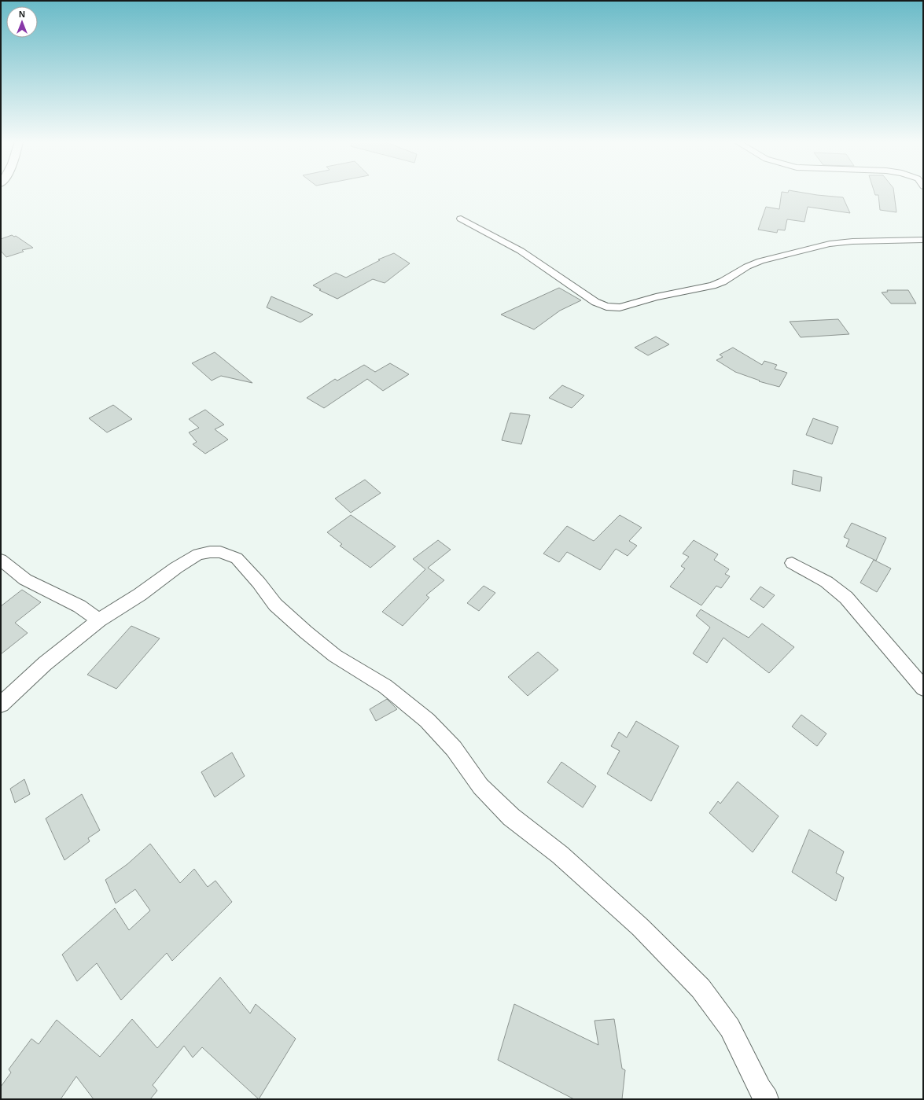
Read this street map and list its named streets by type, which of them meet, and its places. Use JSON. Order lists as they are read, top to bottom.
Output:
{
  "north": "top"
}
